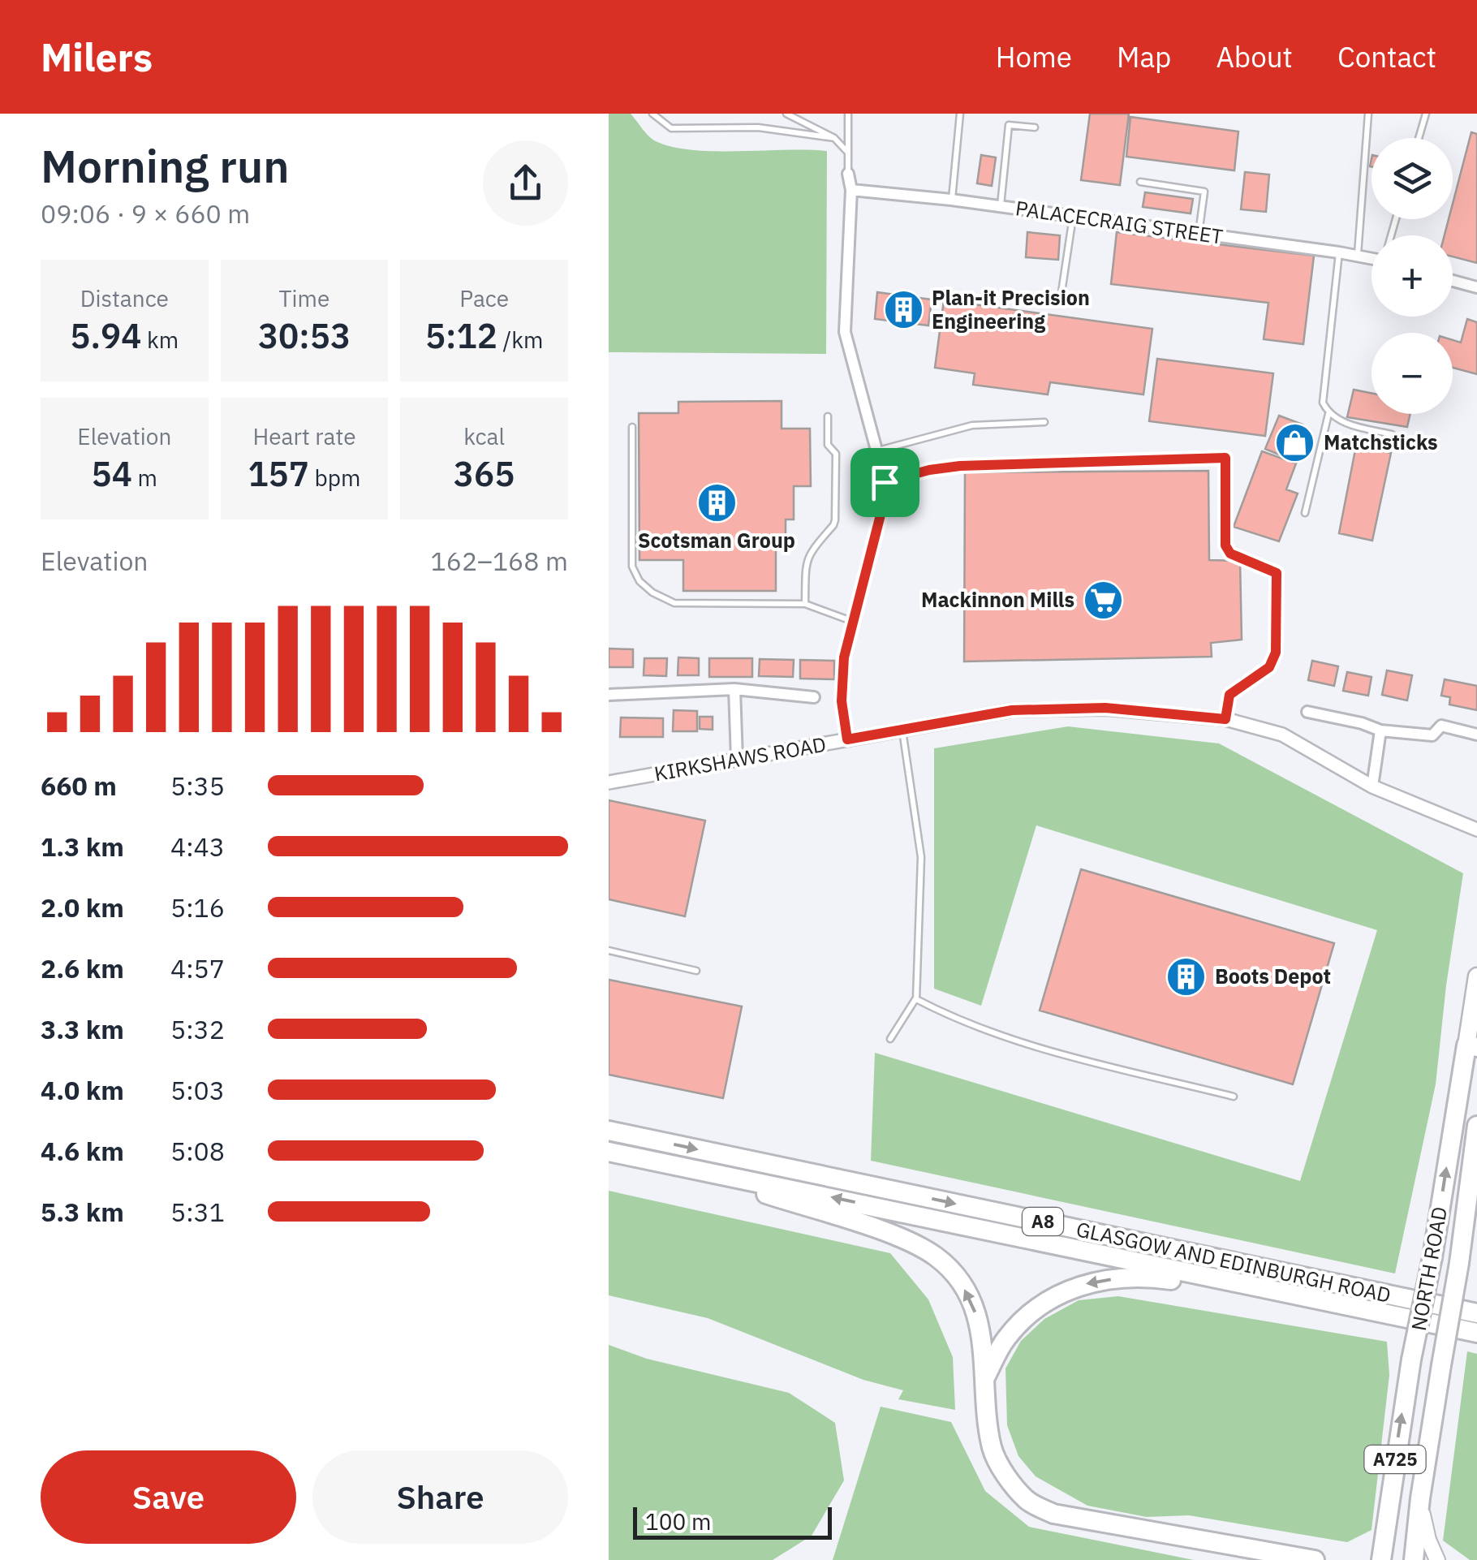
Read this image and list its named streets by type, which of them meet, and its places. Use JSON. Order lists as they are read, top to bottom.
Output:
{
  "streets": {
    "highway": [
      "A8",
      "GLASGOW AND EDINBURGH ROAD",
      "NORTH ROAD",
      "A725"
    ],
    "street": ["PALACECRAIG STREET", "KIRKSHAWS ROAD"]
  },
  "crossings": [
    ["A8", "GLASGOW AND EDINBURGH ROAD"]
  ],
  "one_way": ["NORTH ROAD"],
  "places": {
    "building": ["Plan-it Precision Engineering", "Scotsman Group", "Boots Depot"],
    "shop": ["Matchsticks"],
    "supermarket": ["Mackinnon Mills"]
  },
  "scale_bar": "100 m",
  "page": {
    "header": "Milers",
    "nav": [
      "Home",
      "Map",
      "About",
      "Contact"
    ],
    "heading": ["Morning run", "09:06 · 9 × 660 m"],
    "map_buttons": ["+", "−"],
    "stats": [
      ["Distance", "5.94 km"],
      ["Time", "30:53"],
      ["Pace", "5:12 /km"],
      ["Elevation", "54 m"],
      ["Heart rate", "157 bpm"],
      ["kcal", "365"]
    ],
    "chart": ["Elevation", "162–168 m"],
    "list": [
      {
        "name": "660 m",
        "note": "5:35"
      },
      {
        "name": "1.3 km",
        "note": "4:43"
      },
      {
        "name": "2.0 km",
        "note": "5:16"
      },
      {
        "name": "2.6 km",
        "note": "4:57"
      },
      {
        "name": "3.3 km",
        "note": "5:32"
      },
      {
        "name": "4.0 km",
        "note": "5:03"
      },
      {
        "name": "4.6 km",
        "note": "5:08"
      },
      {
        "name": "5.3 km",
        "note": "5:31"
      }
    ],
    "buttons": ["Save", "Share"],
    "scale": "100 m"
  }
}
